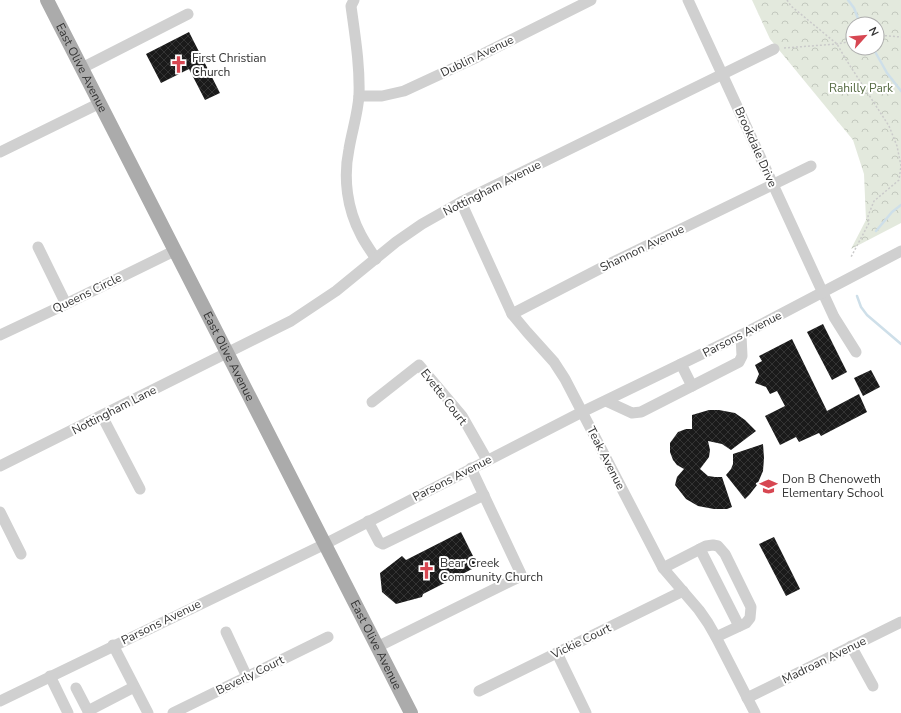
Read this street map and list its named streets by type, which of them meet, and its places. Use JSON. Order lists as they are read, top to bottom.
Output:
{
  "streets": {
    "main road": ["East Olive Avenue"],
    "street": [
      "Dublin Avenue",
      "Brookdale Drive",
      "Nottingham Avenue",
      "Shannon Avenue",
      "Queens Circle",
      "Parsons Avenue",
      "Evette Court",
      "Nottingham Lane",
      "Teak Avenue",
      "Vickie Court",
      "Madroan Avenue",
      "Beverly Court"
    ]
  },
  "crossings": [
    ["East Olive Avenue", "Nottingham Avenue"],
    ["East Olive Avenue", "Queens Circle"],
    ["East Olive Avenue", "Parsons Avenue"],
    ["East Olive Avenue", "Nottingham Lane"],
    ["Brookdale Drive", "Nottingham Avenue"],
    ["Brookdale Drive", "Shannon Avenue"],
    ["Brookdale Drive", "Parsons Avenue"],
    ["Nottingham Avenue", "Nottingham Lane"],
    ["Nottingham Avenue", "Teak Avenue"],
    ["Shannon Avenue", "Teak Avenue"],
    ["Parsons Avenue", "Evette Court"],
    ["Parsons Avenue", "Teak Avenue"],
    ["Teak Avenue", "Vickie Court"],
    ["Teak Avenue", "Madroan Avenue"]
  ],
  "parks": ["Rahilly Park"],
  "places": {
    "church": ["First Christian Church", "Bear Creek Community Church"],
    "school or university": ["Don B Chenoweth Elementary School"]
  },
  "north": "top right"
}
